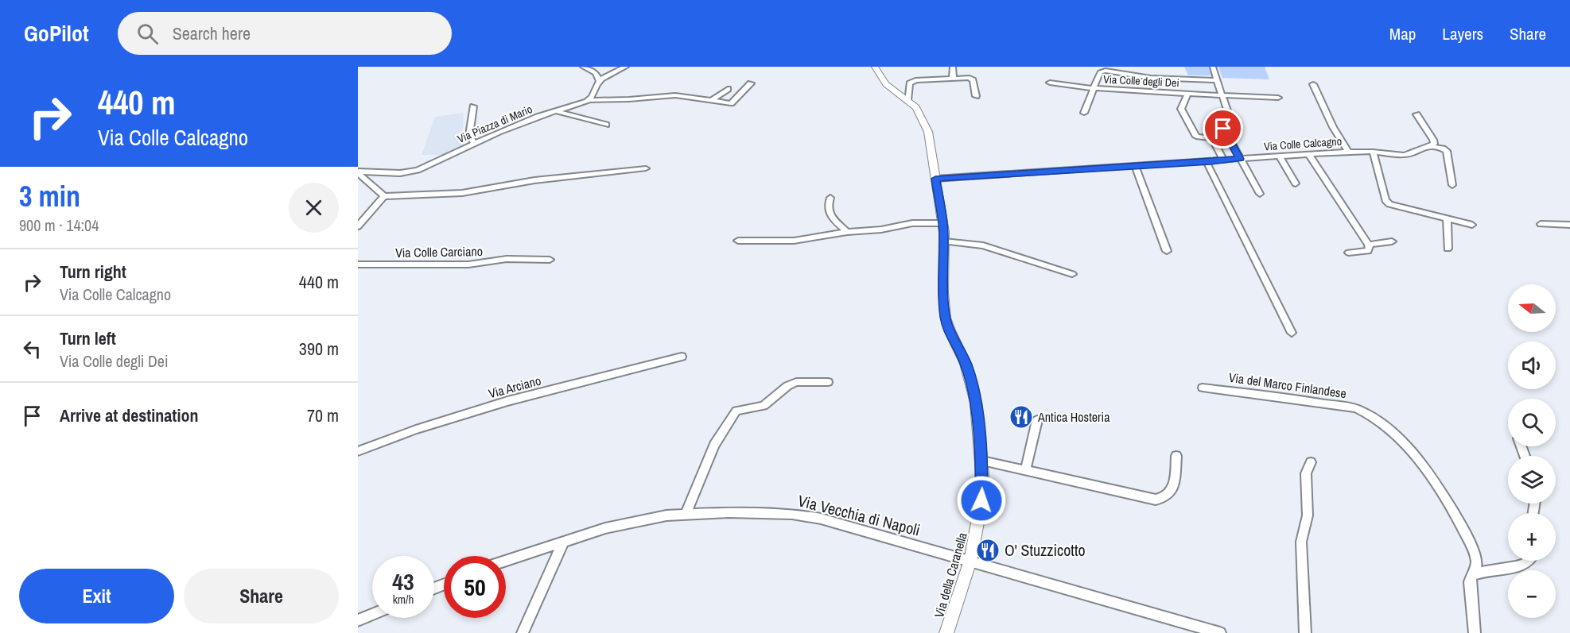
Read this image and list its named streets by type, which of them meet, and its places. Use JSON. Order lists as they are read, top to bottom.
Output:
{
  "streets": {
    "main road": ["Via della Caranella"],
    "street": [
      "Via Colle degli Dei",
      "Via Piazza di Mario",
      "Via Colle Calcagno",
      "Via Colle Carciano",
      "Via del Marco Finlandese",
      "Via Arciano",
      "Via Vecchia di Napoli"
    ]
  },
  "crossings": [
    ["Via Colle Calcagno", "Via della Caranella"],
    ["Via Vecchia di Napoli", "Via della Caranella"]
  ],
  "places": {
    "restaurant": ["Antica Hosteria", "O' Stuzzicotto"]
  },
  "north": "left",
  "page": {
    "header": "GoPilot",
    "search": "Search here",
    "nav": ["Map", "Layers", "Share"],
    "turn": ["440 m", "Via Colle Calcagno"],
    "heading": ["3 min", "900 m · 14:04"],
    "list": [
      {
        "name": "Turn right",
        "note": "Via Colle Calcagno",
        "value": "440 m"
      },
      {
        "name": "Turn left",
        "note": "Via Colle degli Dei",
        "value": "390 m"
      },
      {
        "name": "Arrive at destination",
        "value": "70 m"
      }
    ],
    "map_buttons": ["+", "−"],
    "speed": "43 km/h",
    "limit": "50",
    "buttons": ["Exit", "Share"]
  }
}
